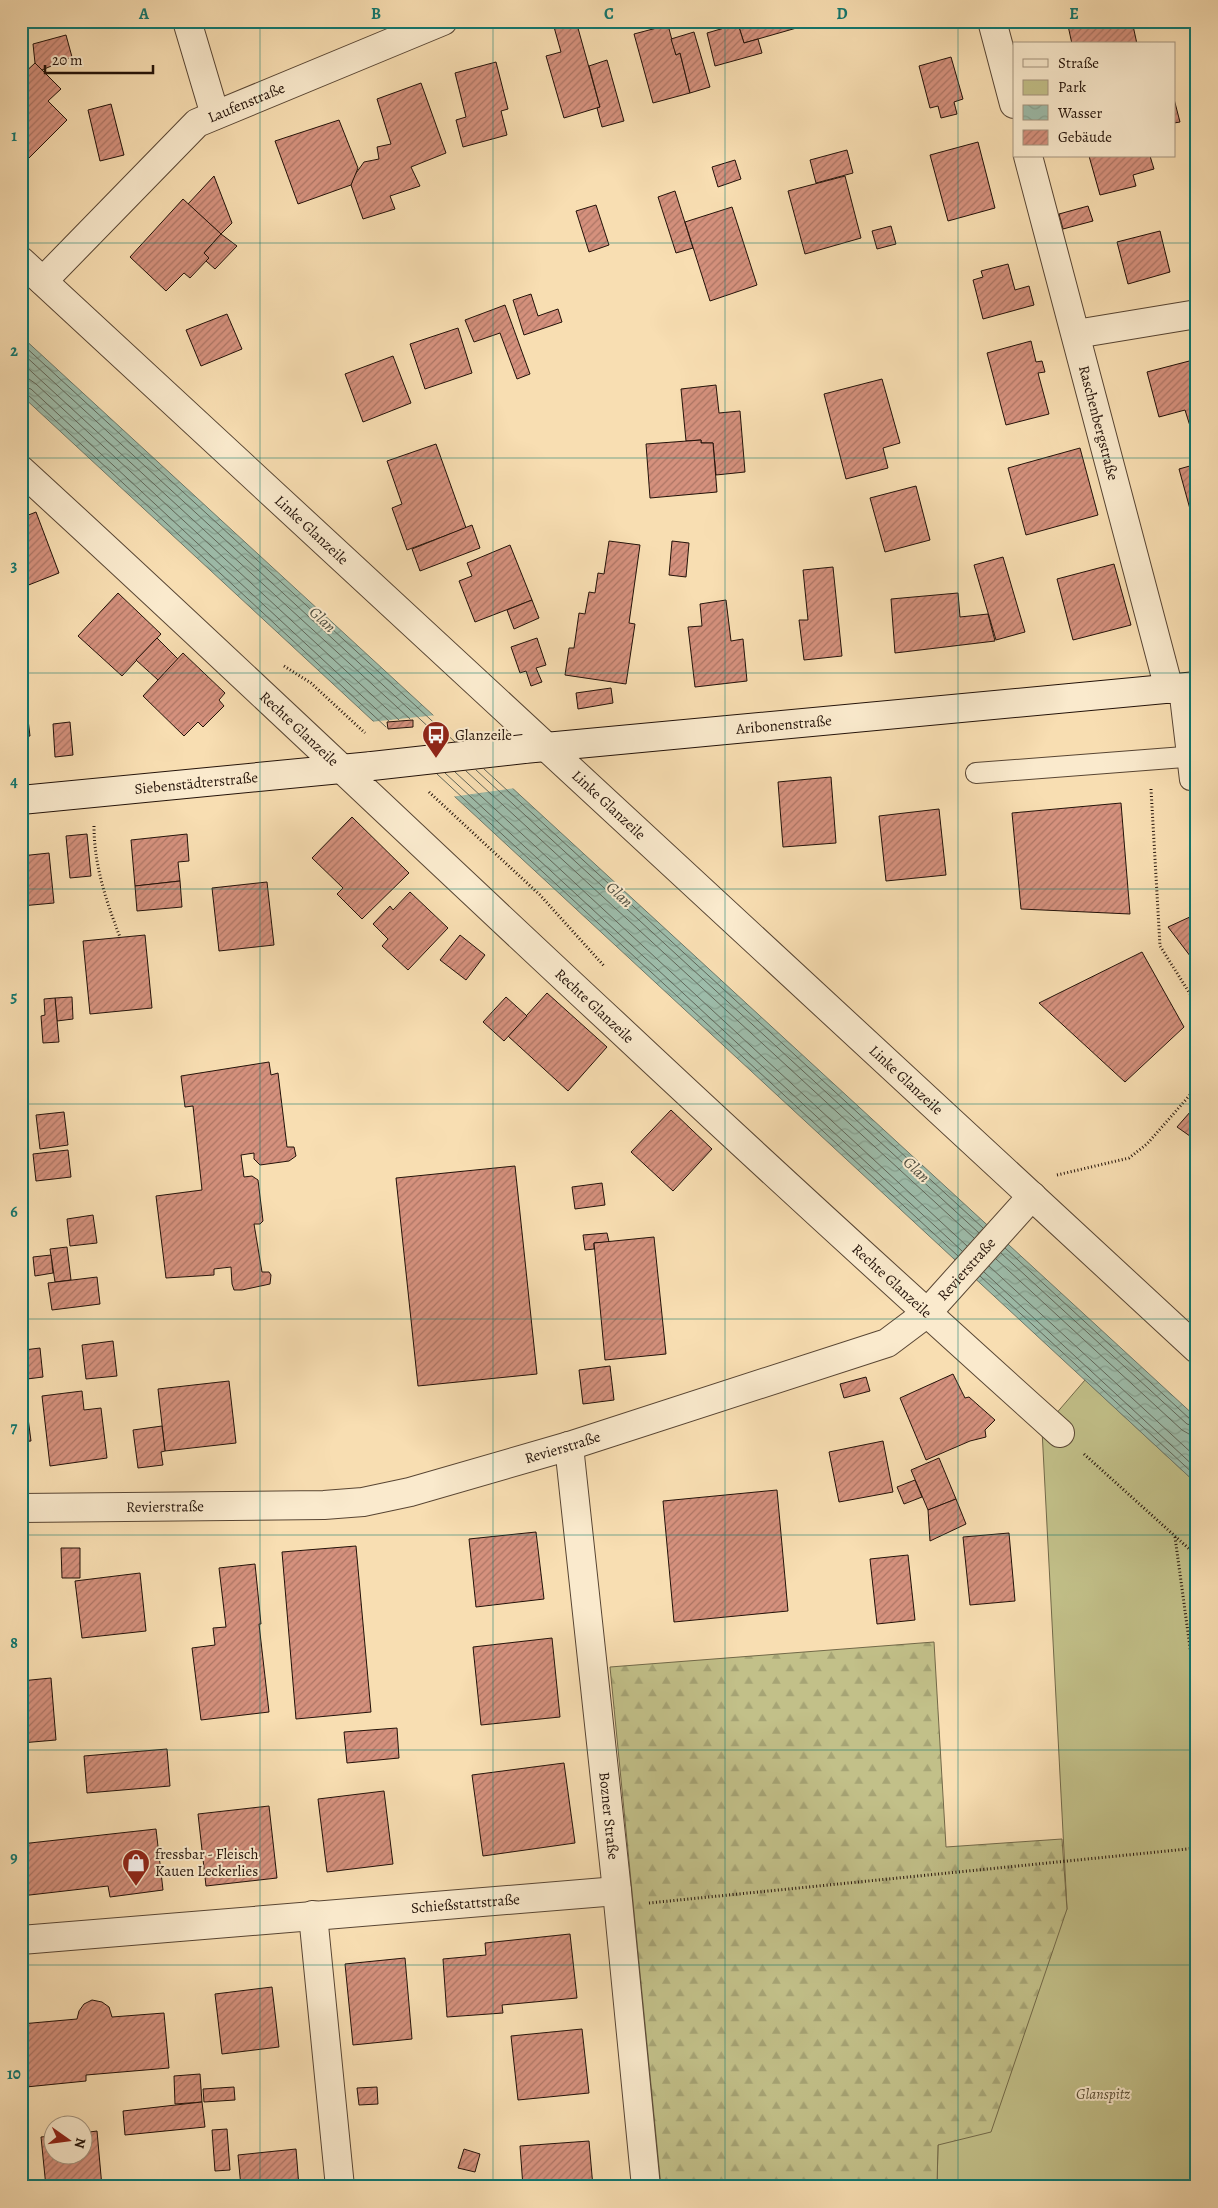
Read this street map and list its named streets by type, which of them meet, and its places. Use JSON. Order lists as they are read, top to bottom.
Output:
{
  "streets": {
    "street": [
      "Laufenstraße",
      "Raschenbergstraße",
      "Linke Glanzeile",
      "Aribonenstraße",
      "Rechte Glanzeile",
      "Siebenstädterstraße",
      "Revierstraße",
      "Bozner Straße",
      "Schießstattstraße"
    ]
  },
  "crossings": [
    ["Laufenstraße", "Linke Glanzeile"],
    ["Raschenbergstraße", "Aribonenstraße"],
    ["Linke Glanzeile", "Aribonenstraße"],
    ["Linke Glanzeile", "Revierstraße"],
    ["Aribonenstraße", "Siebenstädterstraße"],
    ["Rechte Glanzeile", "Siebenstädterstraße"],
    ["Rechte Glanzeile", "Revierstraße"],
    ["Revierstraße", "Bozner Straße"],
    ["Bozner Straße", "Schießstattstraße"]
  ],
  "water": ["Glan"],
  "parks": ["Glanspitz"],
  "places": {
    "bus stop": ["Glanzeile"],
    "shop": ["fressbar - Fleisch Kauen Leckerlies"]
  },
  "legend": [
    "Straße",
    "Park",
    "Wasser",
    "Gebäude"
  ],
  "scale_bar": "20 m",
  "north": "right",
  "grid": {
    "columns": [
      "A",
      "B",
      "C",
      "D",
      "E"
    ],
    "rows": [
      "1",
      "2",
      "3",
      "4",
      "5",
      "6",
      "7",
      "8",
      "9",
      "10"
    ]
  }
}
